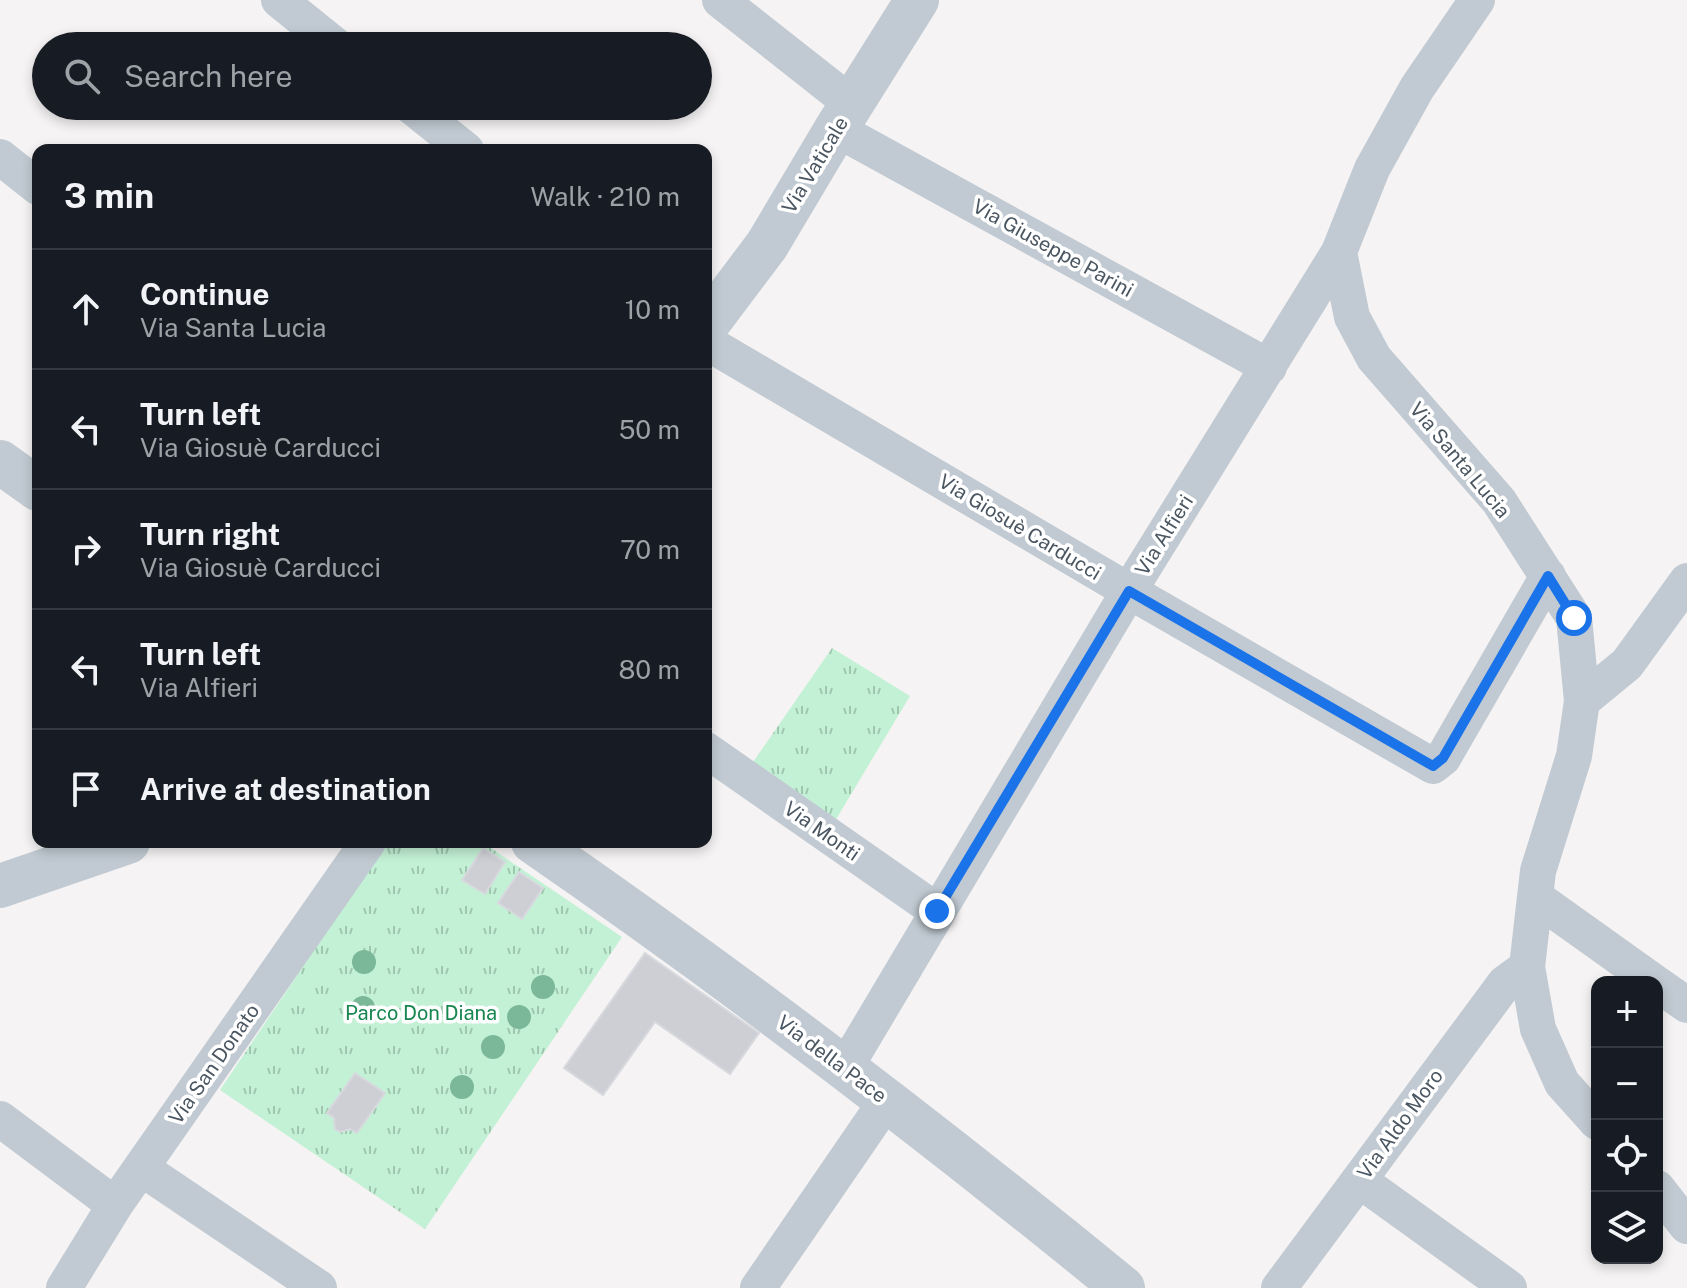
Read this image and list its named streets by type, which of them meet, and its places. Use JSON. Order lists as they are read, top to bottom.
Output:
{
  "streets": {
    "street": [
      "Via Vaticale",
      "Via Giuseppe Parini",
      "Via Santa Lucia",
      "Via Giosuè Carducci",
      "Via Alfieri",
      "Via Monti",
      "Via della Pace",
      "Via San Donato",
      "Via Aldo Moro"
    ]
  },
  "crossings": [
    ["Via Vaticale", "Via Giuseppe Parini"],
    ["Via Giuseppe Parini", "Via Alfieri"],
    ["Via Santa Lucia", "Via Giosuè Carducci"],
    ["Via Santa Lucia", "Via Alfieri"],
    ["Via Santa Lucia", "Via Aldo Moro"],
    ["Via Giosuè Carducci", "Via Alfieri"],
    ["Via Alfieri", "Via Monti"],
    ["Via Alfieri", "Via della Pace"]
  ],
  "parks": ["Parco Don Diana"],
  "page": {
    "search": "Search here",
    "heading": ["3 min", "Walk · 210 m"],
    "list": [
      ["Continue", "Via Santa Lucia", "10 m"],
      ["Turn left", "Via Giosuè Carducci", "50 m"],
      ["Turn right", "Via Giosuè Carducci", "70 m"],
      ["Turn left", "Via Alfieri", "80 m"],
      "Arrive at destination"
    ],
    "map_buttons": ["+", "−"]
  }
}
